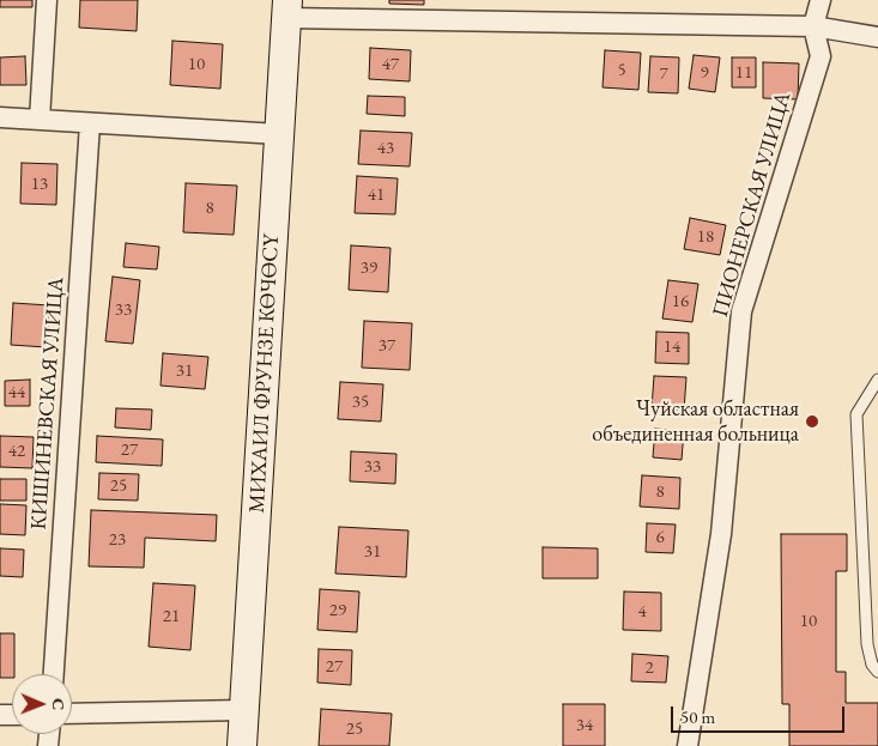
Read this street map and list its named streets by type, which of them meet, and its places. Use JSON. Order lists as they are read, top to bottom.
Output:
{
  "streets": {
    "main road": ["МИХАИЛ ФРУНЗЕ КӨЧӨСҮ"],
    "street": ["ПИОНЕРСКАЯ УЛИЦА", "КИШИНЕВСКАЯ УЛИЦА"]
  },
  "places": ["Чуйская областная объединенная больница"],
  "house_numbers": [
    "10",
    "47",
    "5",
    "9",
    "11",
    "7",
    "43",
    "13",
    "41",
    "8",
    "18",
    "39",
    "16",
    "33",
    "37",
    "14",
    "31",
    "44",
    "35",
    "27",
    "42",
    "33",
    "25",
    "8",
    "6",
    "23",
    "31",
    "29",
    "4",
    "21",
    "10",
    "27",
    "2",
    "34",
    "25"
  ],
  "scale_bar": "50 m",
  "north": "right"
}
